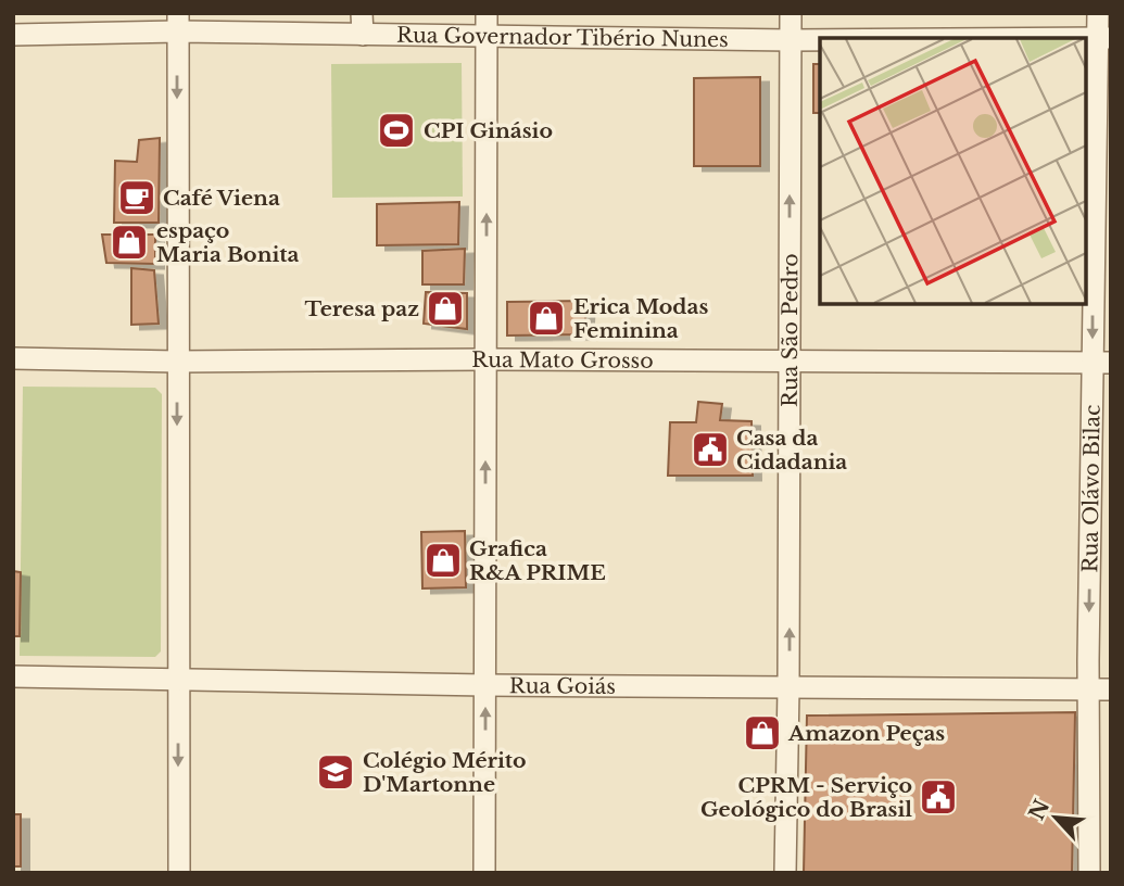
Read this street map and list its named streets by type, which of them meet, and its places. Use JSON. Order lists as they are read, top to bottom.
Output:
{
  "streets": {
    "street": [
      "Rua Governador Tibério Nunes",
      "Rua São Pedro",
      "Rua Mato Grosso",
      "Rua Olávo Bilac",
      "Rua Goiás"
    ]
  },
  "crossings": [
    ["Rua Governador Tibério Nunes", "Rua São Pedro"],
    ["Rua São Pedro", "Rua Mato Grosso"],
    ["Rua São Pedro", "Rua Goiás"],
    ["Rua Mato Grosso", "Rua Olávo Bilac"],
    ["Rua Olávo Bilac", "Rua Goiás"]
  ],
  "one_way": ["Rua São Pedro", "Rua Olávo Bilac"],
  "places": {
    "sports": ["CPI Ginásio"],
    "cafe": ["Café Viena"],
    "shop": [
      "espaço Maria Bonita",
      "Teresa paz",
      "Erica Modas Feminina",
      "Grafica R&A PRIME",
      "Amazon Peças"
    ],
    "public building": ["Casa da Cidadania", "CPRM - Serviço Geológico do Brasil"],
    "school or university": ["Colégio Mérito D'Martonne"]
  },
  "north": "top left"
}
